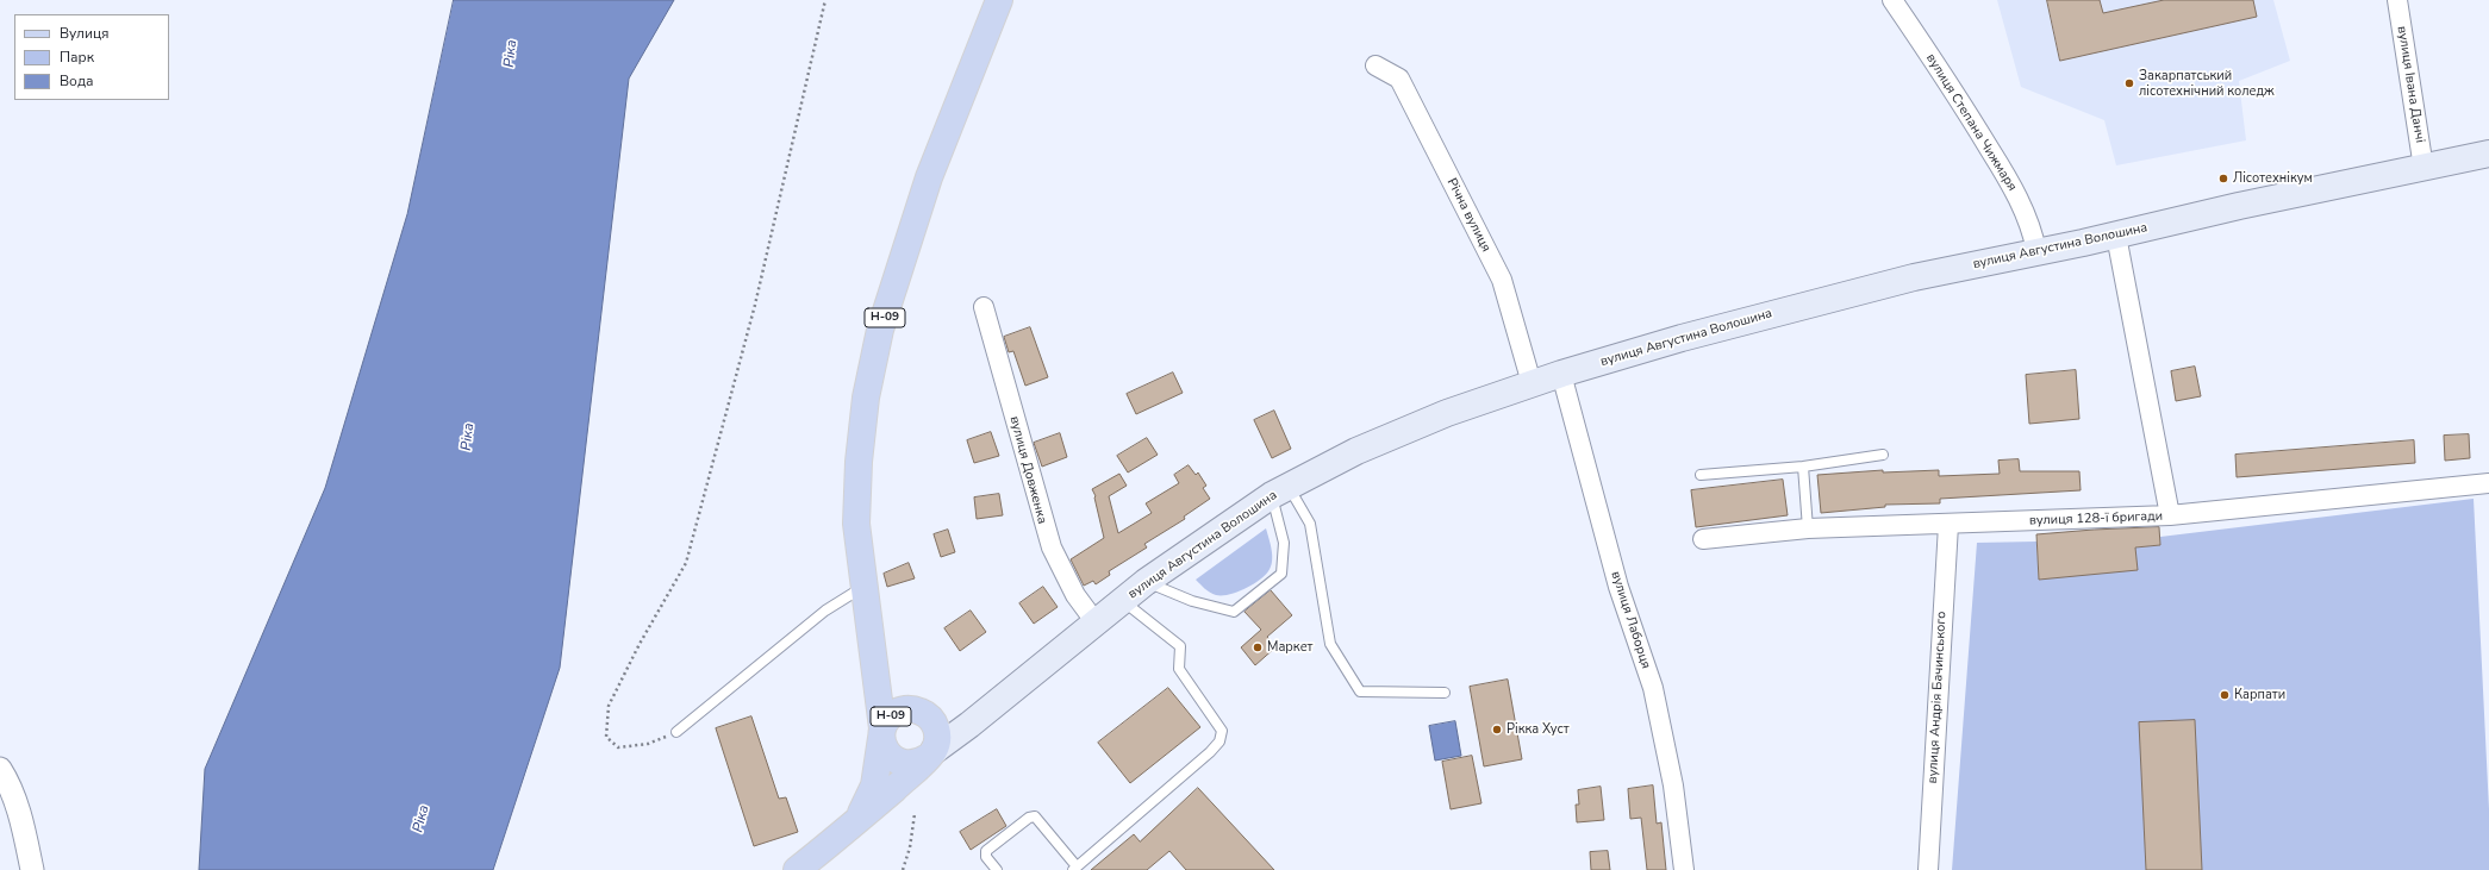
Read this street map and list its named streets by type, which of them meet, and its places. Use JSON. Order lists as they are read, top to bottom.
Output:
{
  "streets": {
    "main road": ["вулиця Августина Волошина", "Н-09"],
    "street": [
      "вулиця Івана Данчі",
      "вулиця Степана Чижмаря",
      "Річна вулиця",
      "вулиця Довженка",
      "вулиця 128-ї бригади",
      "вулиця Лаборця",
      "вулиця Андрія Бачинського"
    ]
  },
  "crossings": [
    ["вулиця Івана Данчі", "вулиця Августина Волошина"],
    ["вулиця Степана Чижмаря", "вулиця Августина Волошина"],
    ["Річна вулиця", "вулиця Августина Волошина"],
    ["вулиця Августина Волошина", "Н-09"],
    ["вулиця Августина Волошина", "вулиця Довженка"],
    ["вулиця Августина Волошина", "вулиця Лаборця"],
    ["вулиця 128-ї бригади", "вулиця Андрія Бачинського"]
  ],
  "water": ["Ріка"],
  "places": [
    "Закарпатський лісотехнічний коледж",
    "Лісотехнікум",
    "Маркет",
    "Карпати",
    "Рікка Хуст"
  ],
  "legend": ["Вулиця", "Парк", "Вода"]
}
